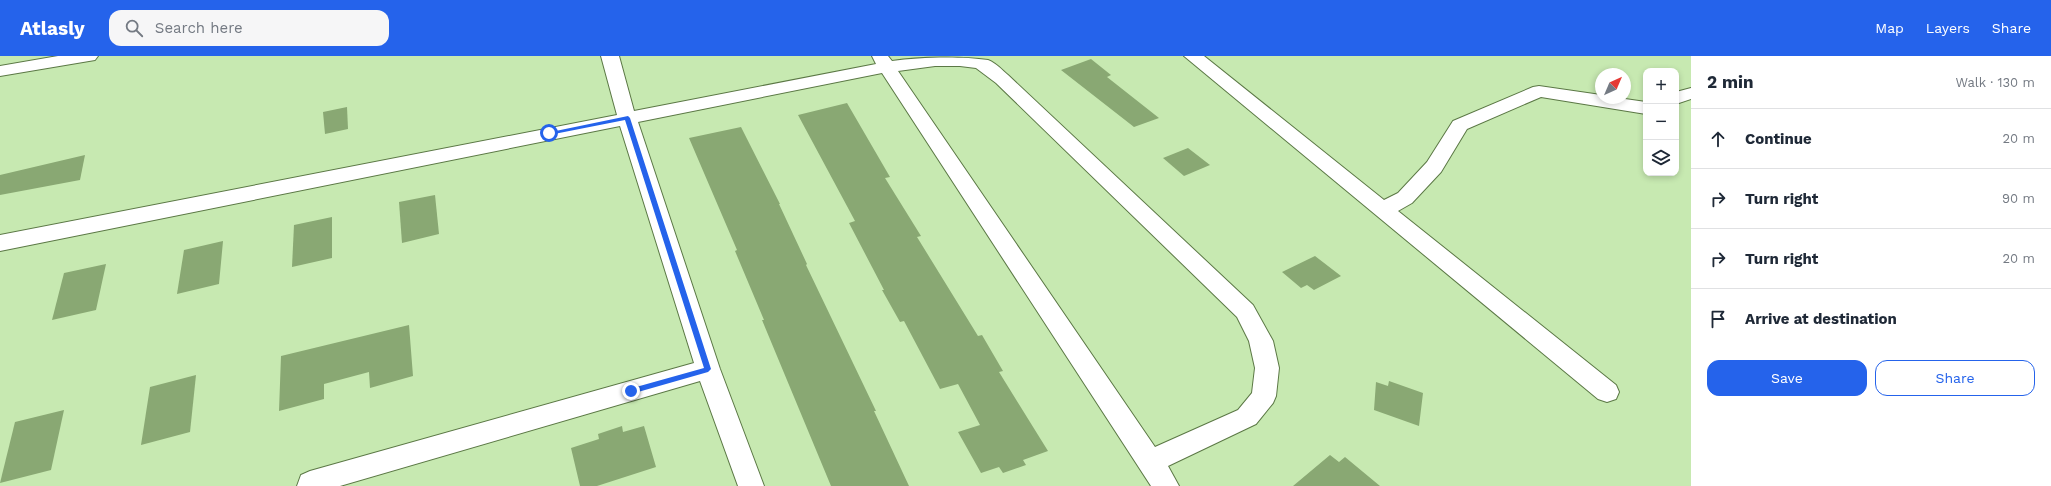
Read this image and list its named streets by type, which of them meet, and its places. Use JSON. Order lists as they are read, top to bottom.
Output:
{
  "north": "top right",
  "page": {
    "header": "Atlasly",
    "search": "Search here",
    "nav": ["Map", "Layers", "Share"],
    "heading": ["2 min", "Walk · 130 m"],
    "map_buttons": ["+", "−"],
    "list": [
      ["Continue", "20 m"],
      ["Turn right", "90 m"],
      ["Turn right", "20 m"],
      "Arrive at destination"
    ],
    "buttons": ["Save", "Share"]
  }
}
